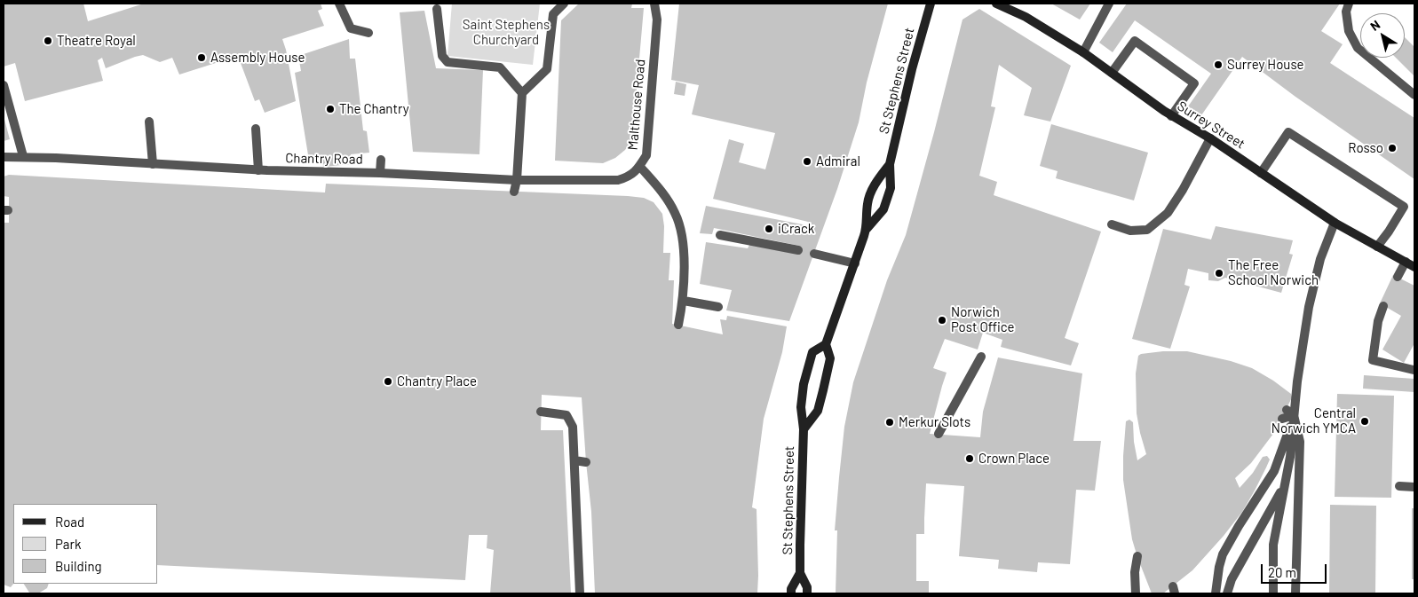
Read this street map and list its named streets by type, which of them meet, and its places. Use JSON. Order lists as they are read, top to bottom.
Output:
{
  "streets": {
    "street": [
      "St Stephens Street",
      "Malthouse Road",
      "Surrey Street",
      "Chantry Road"
    ]
  },
  "crossings": [
    ["Malthouse Road", "Chantry Road"]
  ],
  "parks": ["Saint Stephens Churchyard"],
  "places": [
    "Theatre Royal",
    "Assembly House",
    "Surrey House",
    "The Chantry",
    "Rosso",
    "Admiral",
    "iCrack",
    "The Free School Norwich",
    "Norwich Post Office",
    "Chantry Place",
    "Central Norwich YMCA",
    "Merkur Slots",
    "Crown Place"
  ],
  "legend": ["Road", "Park", "Building"],
  "scale_bar": "20 m",
  "north": "top left"
}
